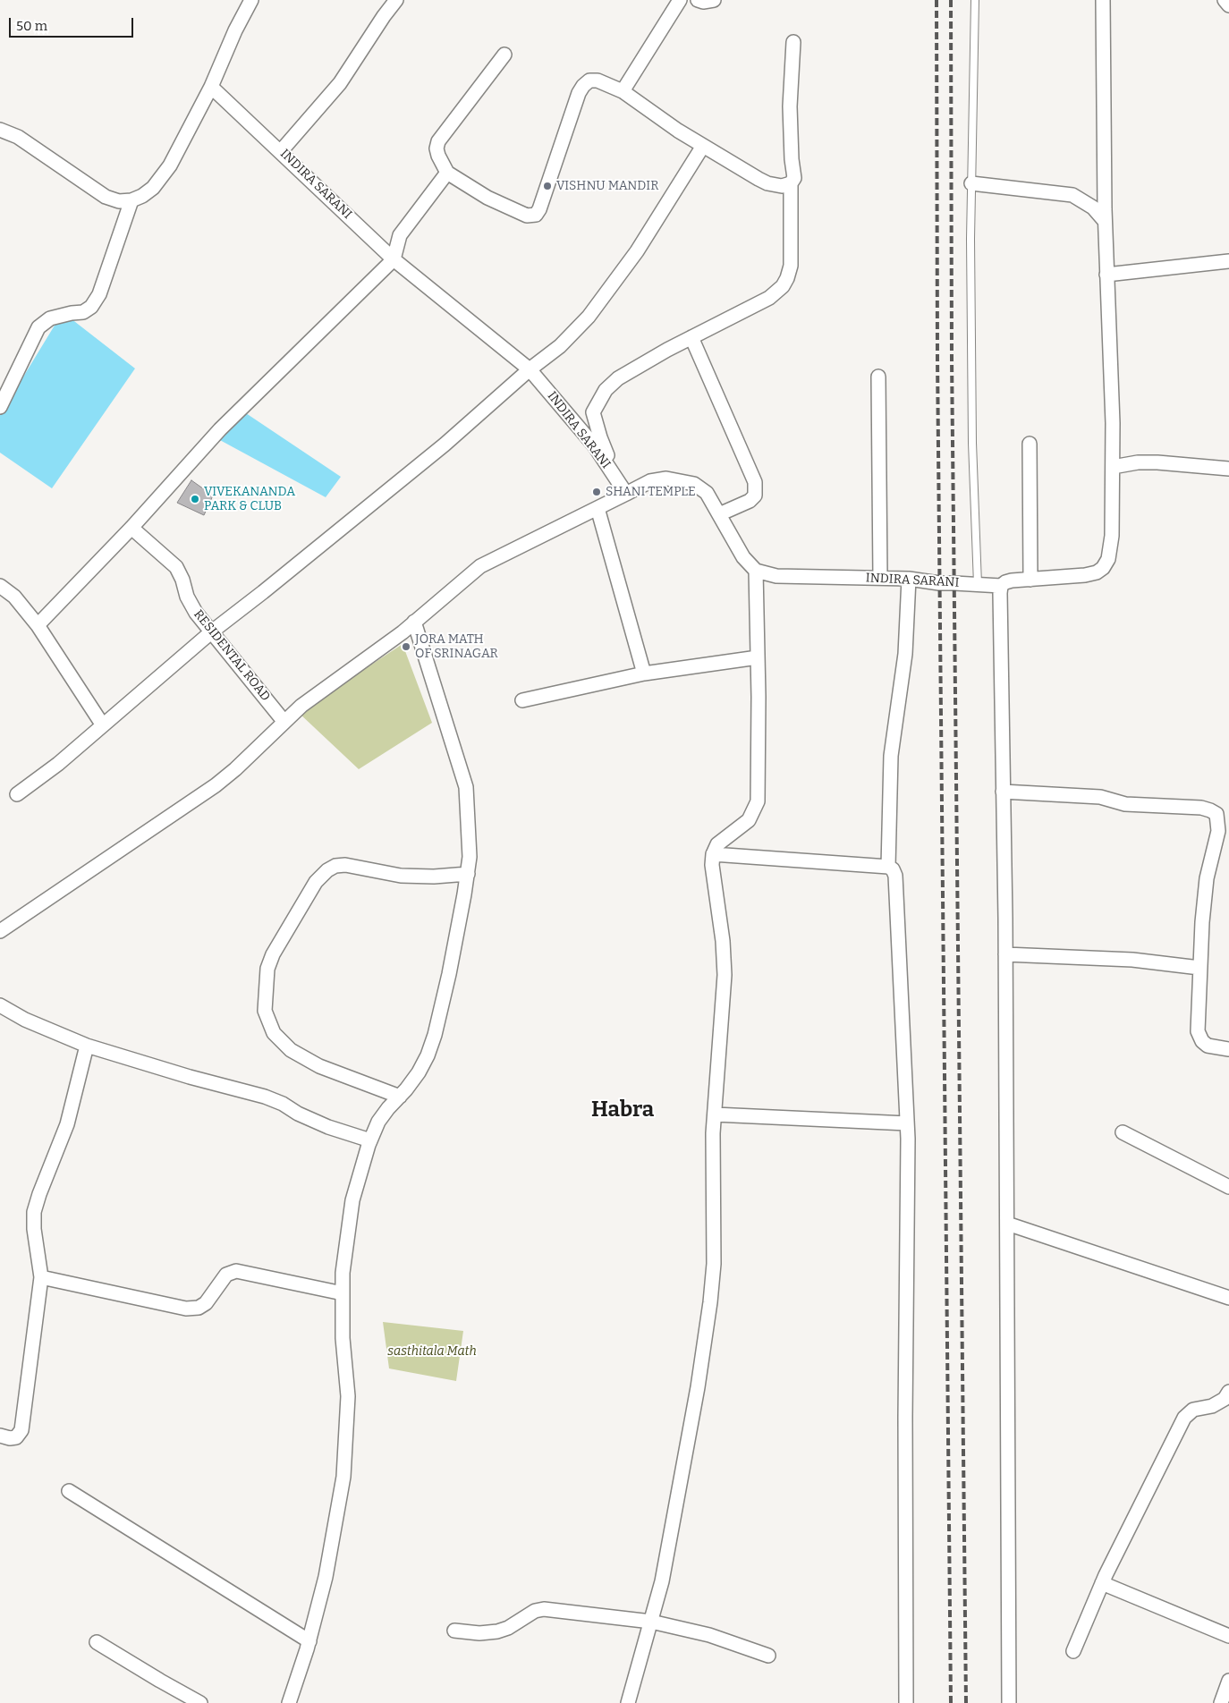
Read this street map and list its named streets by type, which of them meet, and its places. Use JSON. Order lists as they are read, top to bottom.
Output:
{
  "streets": {
    "street": ["INDIRA SARANI", "RESIDENTAL ROAD"]
  },
  "districts": ["Habra"],
  "parks": ["sasthitala Math"],
  "places": [
    "VISHNU MANDIR",
    "SHANI TEMPLE",
    "VIVEKANANDA PARK & CLUB",
    "JORA MATH OF SRINAGAR"
  ],
  "scale_bar": "50 m"
}
